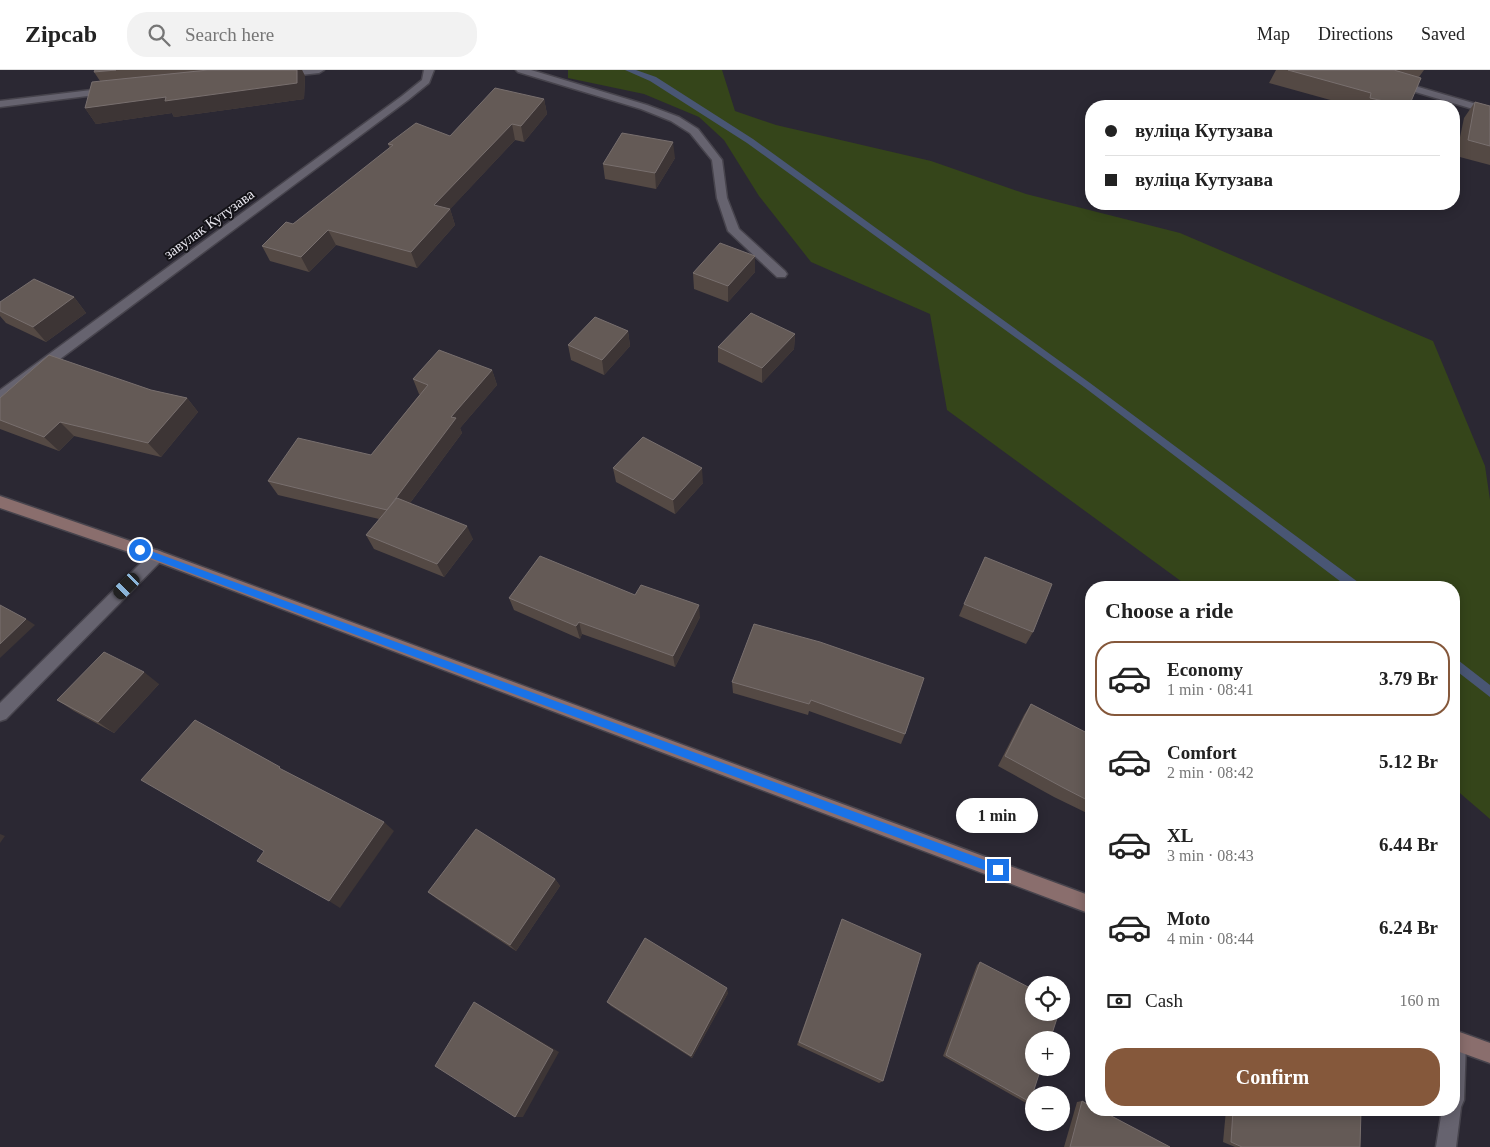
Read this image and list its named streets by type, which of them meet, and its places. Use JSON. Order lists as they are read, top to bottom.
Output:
{
  "streets": {
    "street": ["завулак Кутузава"]
  },
  "page": {
    "header": "Zipcab",
    "search": "Search here",
    "nav": ["Map", "Directions", "Saved"],
    "banner": ["вуліца Кутузава", "вуліца Кутузава"],
    "heading": "Choose a ride",
    "list": [
      {
        "name": "Economy",
        "note": "1 min · 08:41",
        "value": "3.79 Br"
      },
      {
        "name": "Comfort",
        "note": "2 min · 08:42",
        "value": "5.12 Br"
      },
      {
        "name": "XL",
        "note": "3 min · 08:43",
        "value": "6.44 Br"
      },
      {
        "name": "Moto",
        "note": "4 min · 08:44",
        "value": "6.24 Br"
      }
    ],
    "bubble": "1 min",
    "pay": ["Cash", "160 m"],
    "map_buttons": ["+", "−"],
    "buttons": "Confirm"
  }
}
